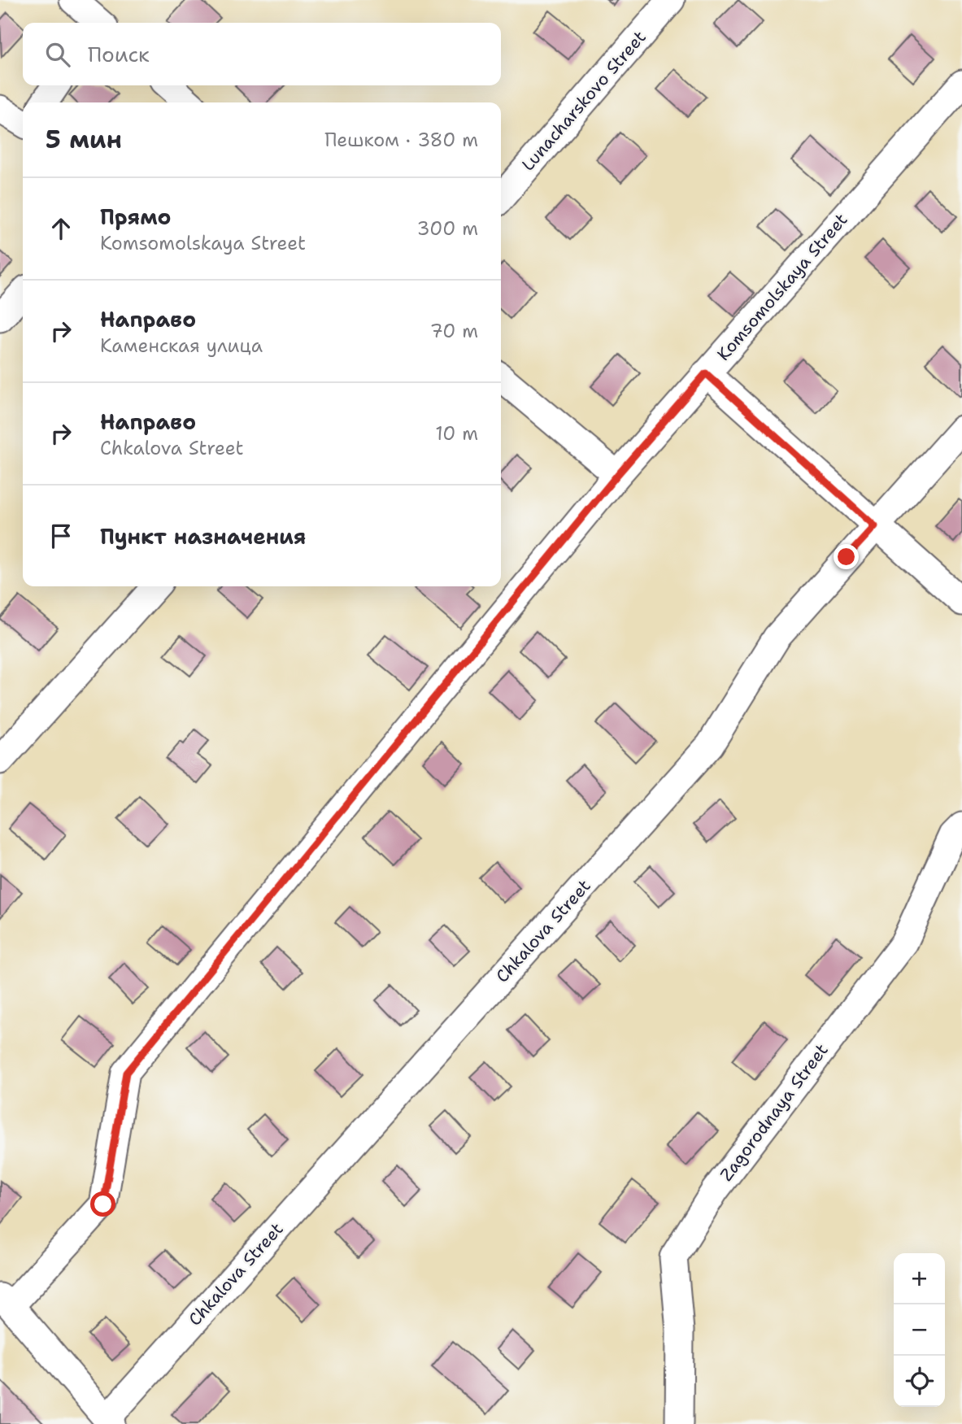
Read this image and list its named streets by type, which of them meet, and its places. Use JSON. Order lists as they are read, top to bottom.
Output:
{
  "streets": {
    "street": [
      "Lunacharskovo Street",
      "Komsomolskaya Street",
      "Chkalova Street",
      "Zagorodnaya Street"
    ]
  },
  "page": {
    "search": "Поиск",
    "heading": ["5 мин", "Пешком · 380 m"],
    "list": [
      ["Прямо", "Komsomolskaya Street", "300 m"],
      ["Направо", "Каменская улица", "70 m"],
      ["Направо", "Chkalova Street", "10 m"],
      "Пункт назначения"
    ],
    "map_buttons": ["+", "−"]
  }
}
